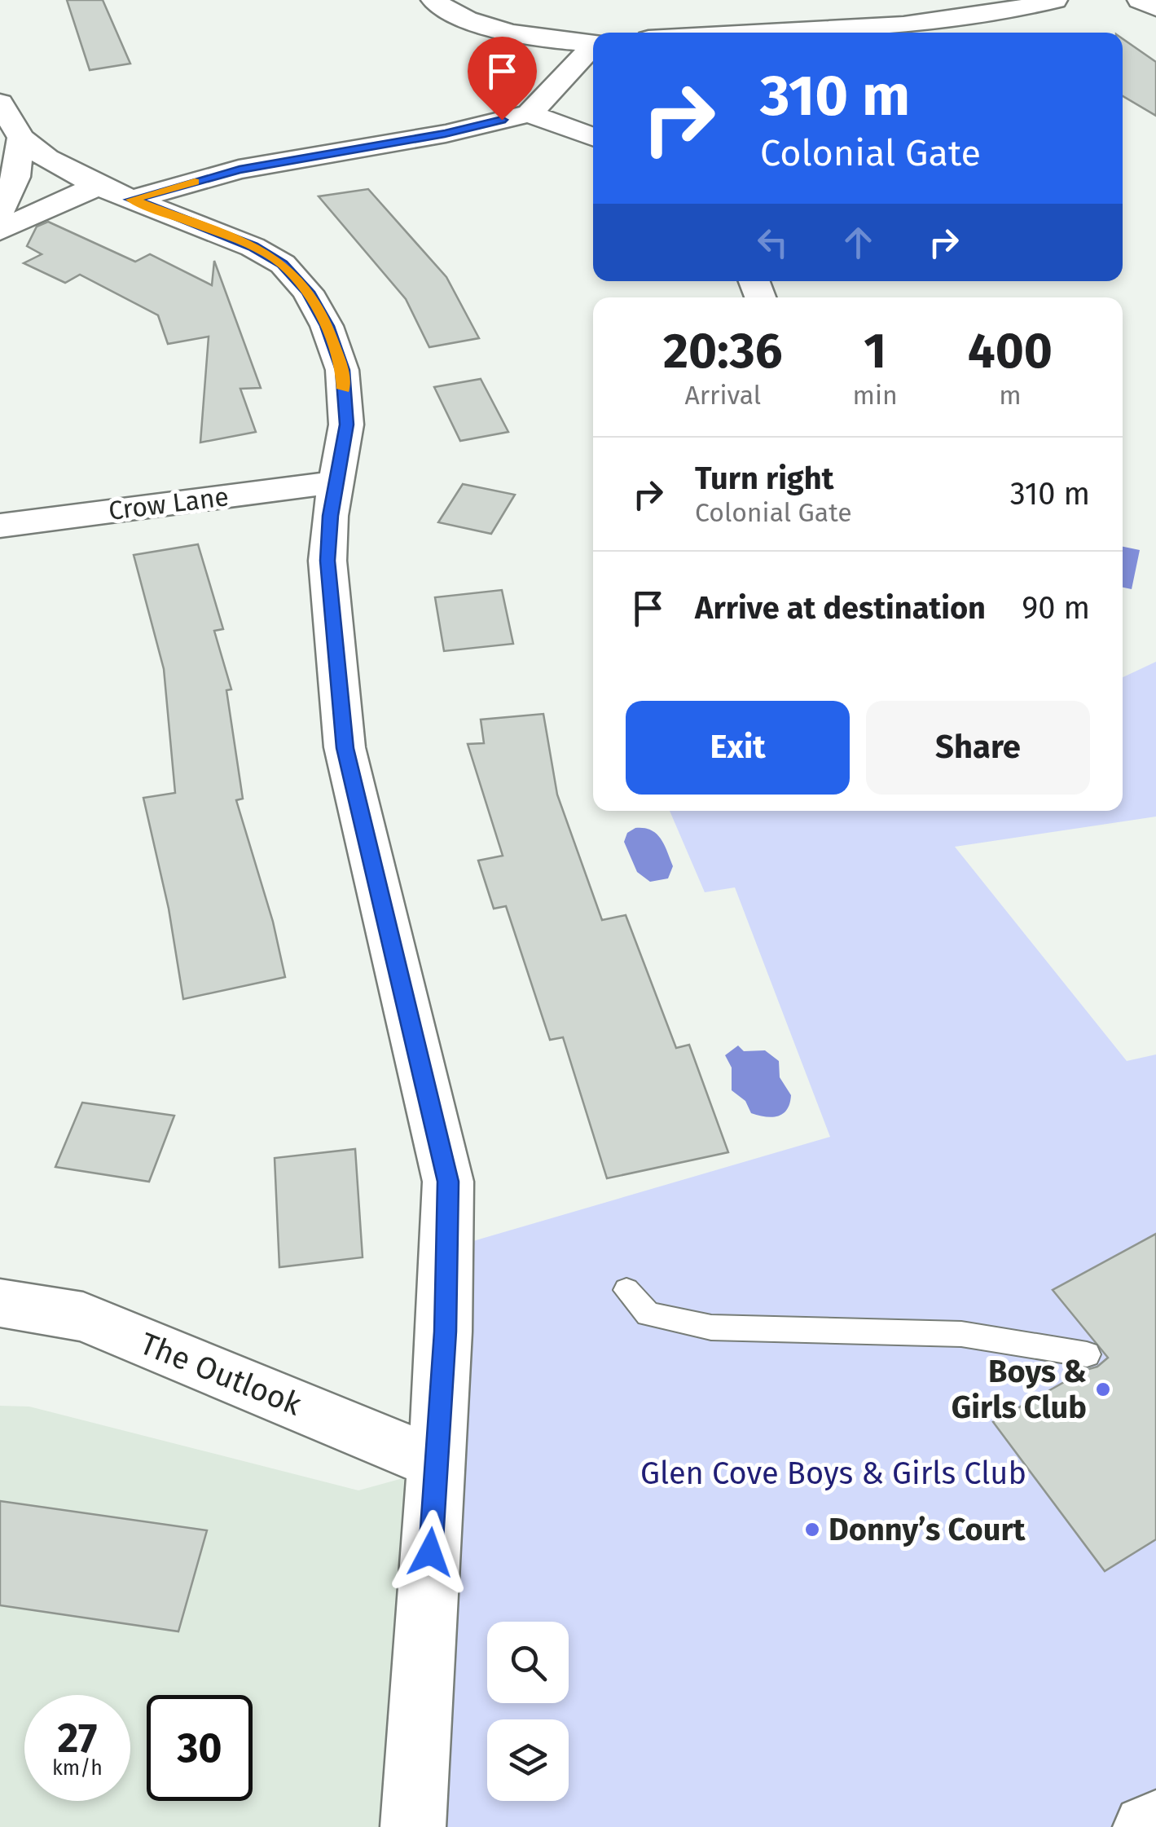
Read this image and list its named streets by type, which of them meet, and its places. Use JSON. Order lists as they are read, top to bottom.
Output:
{
  "streets": {
    "street": ["Crow Lane", "The Outlook"]
  },
  "parks": ["Glen Cove Boys & Girls Club"],
  "places": ["Boys & Girls Club", "Donny’s Court"],
  "page": {
    "turn": ["310 m", "Colonial Gate"],
    "eta": [
      "20:36",
      "Arrival",
      "1",
      "min",
      "400",
      "m"
    ],
    "list": [
      {
        "name": "Turn right",
        "note": "Colonial Gate",
        "value": "310 m"
      },
      {
        "name": "Arrive at destination",
        "value": "90 m"
      }
    ],
    "buttons": ["Exit", "Share"],
    "speed": "27 km/h",
    "limit": "30"
  }
}
